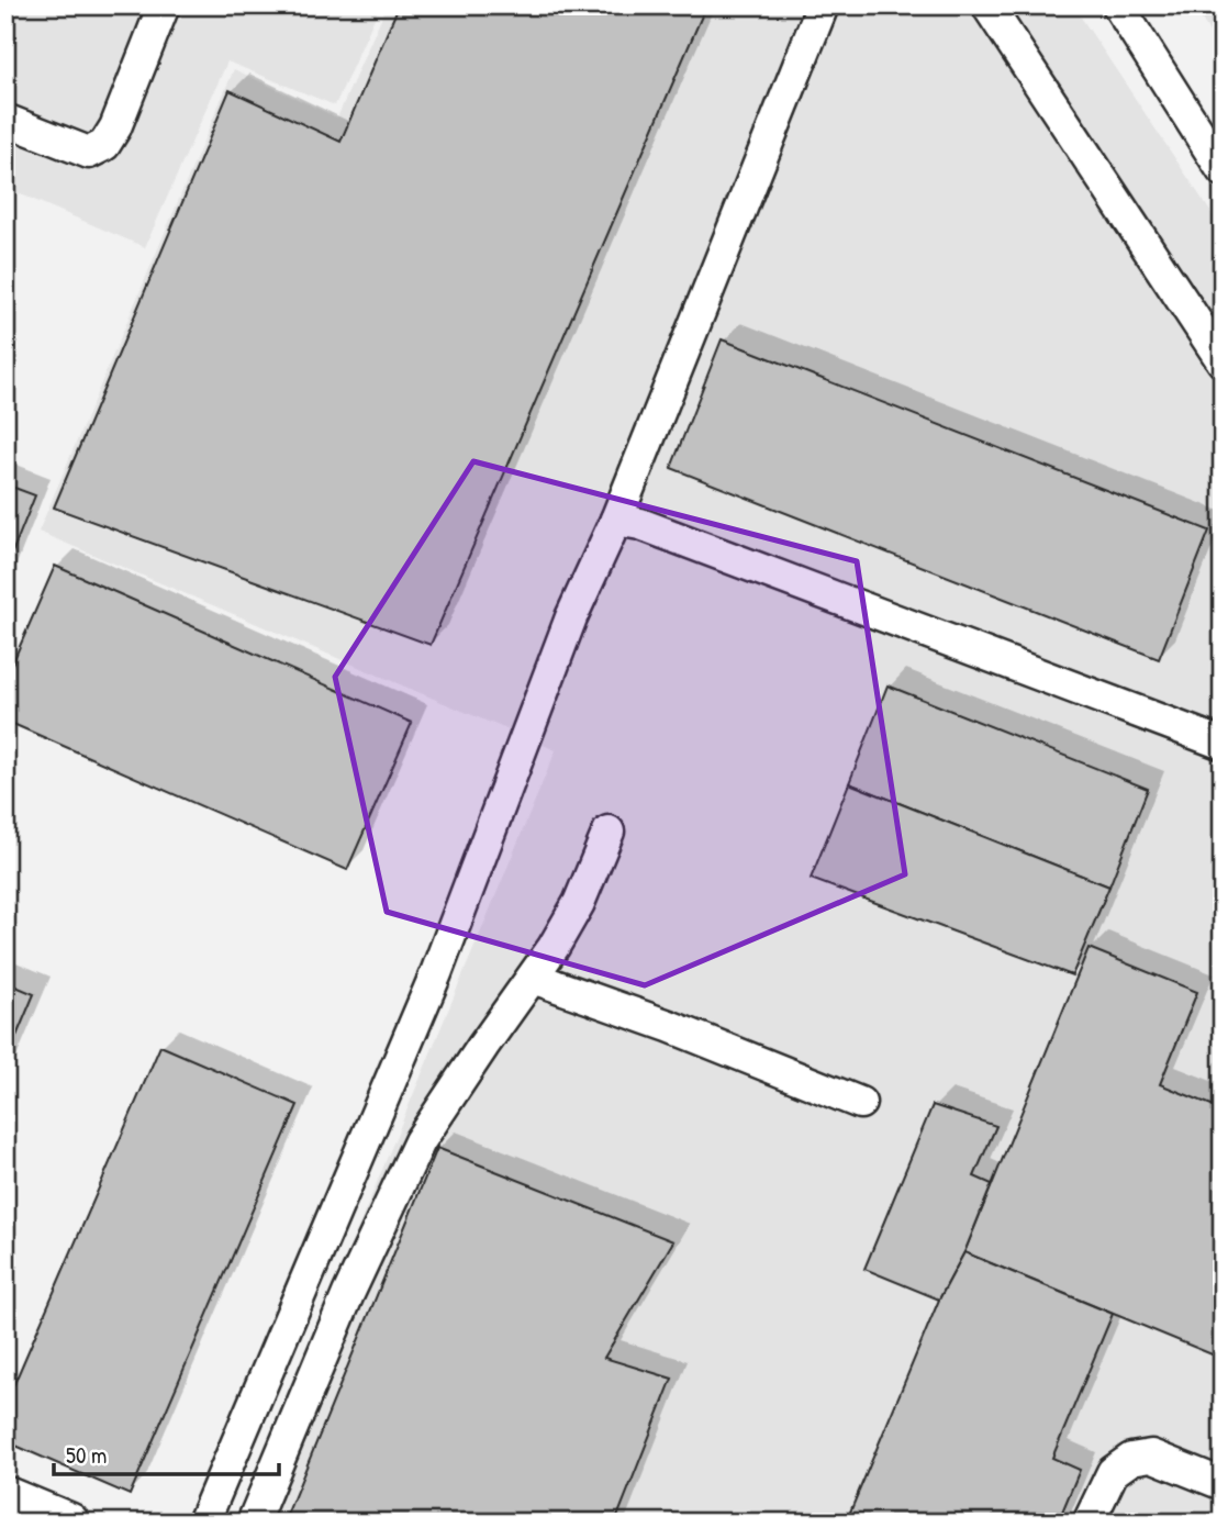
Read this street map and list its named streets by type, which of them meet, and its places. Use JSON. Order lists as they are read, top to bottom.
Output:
{
  "scale_bar": "50 m"
}
